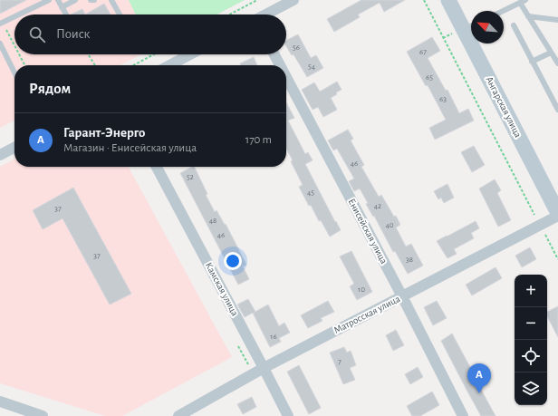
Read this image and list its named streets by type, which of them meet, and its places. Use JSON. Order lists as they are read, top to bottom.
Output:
{
  "streets": {
    "main road": ["Ангарская улица"],
    "street": ["Енисейская улица", "Камская улица", "Матросская улица"]
  },
  "crossings": [
    ["Ангарская улица", "Матросская улица"],
    ["Енисейская улица", "Матросская улица"],
    ["Камская улица", "Матросская улица"]
  ],
  "house_numbers": [
    "56",
    "67",
    "54",
    "65",
    "63",
    "46",
    "52",
    "45",
    "42",
    "37",
    "48",
    "40",
    "46",
    "37",
    "38",
    "10",
    "16",
    "7"
  ],
  "north": "top left",
  "page": {
    "search": "Поиск",
    "heading": "Рядом",
    "list": [
      {
        "mark": "A",
        "name": "Гарант-Энерго",
        "note": "Магазин · Енисейская улица",
        "value": "170 m"
      }
    ],
    "map_buttons": ["+", "−"],
    "pins": "A"
  }
}
